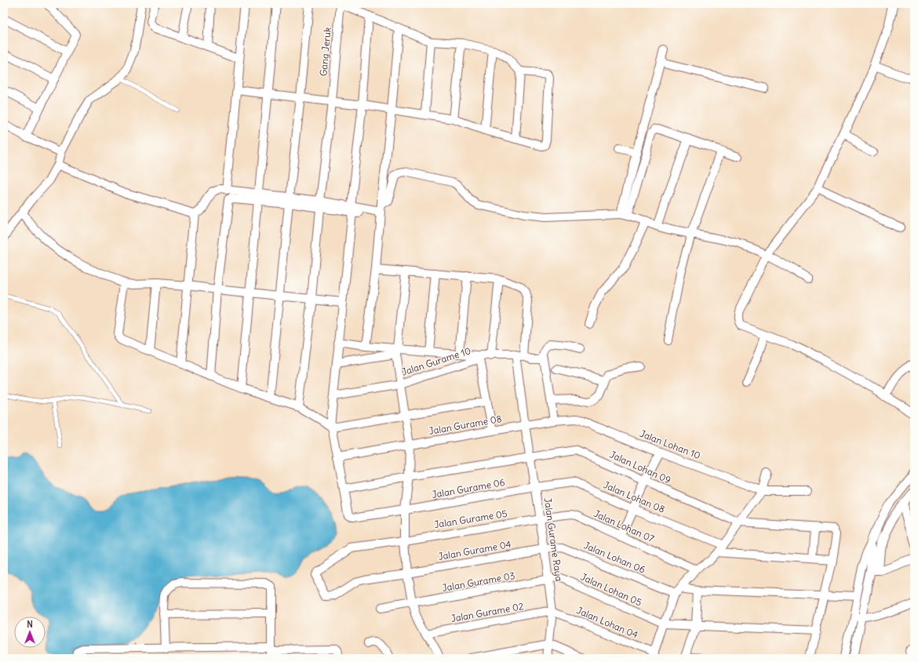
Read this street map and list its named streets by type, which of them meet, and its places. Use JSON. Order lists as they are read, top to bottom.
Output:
{
  "streets": {
    "street": [
      "Gang Jeruk",
      "Jalan Gurame 10",
      "Jalan Gurame 08",
      "Jalan Lohan 10",
      "Jalan Lohan 09",
      "Jalan Gurame 06",
      "Jalan Lohan 08",
      "Jalan Gurame 05",
      "Jalan Lohan 07",
      "Jalan Gurame Raya",
      "Jalan Gurame 04",
      "Jalan Lohan 06",
      "Jalan Gurame 03",
      "Jalan Lohan 05",
      "Jalan Gurame 02",
      "Jalan Lohan 04"
    ]
  },
  "crossings": [
    ["Jalan Gurame 10", "Jalan Gurame 08"],
    ["Jalan Gurame 10", "Jalan Gurame 06"],
    ["Jalan Gurame 08", "Jalan Lohan 10"],
    ["Jalan Gurame 08", "Jalan Gurame 06"],
    ["Jalan Gurame 08", "Jalan Gurame Raya"],
    ["Jalan Lohan 10", "Jalan Gurame Raya"],
    ["Jalan Lohan 09", "Jalan Gurame 06"],
    ["Jalan Lohan 09", "Jalan Gurame Raya"],
    ["Jalan Gurame 06", "Jalan Lohan 08"],
    ["Jalan Gurame 06", "Jalan Gurame Raya"],
    ["Jalan Lohan 08", "Jalan Gurame Raya"],
    ["Jalan Gurame 05", "Jalan Lohan 07"],
    ["Jalan Gurame 05", "Jalan Gurame Raya"],
    ["Jalan Gurame 05", "Jalan Gurame 04"],
    ["Jalan Lohan 07", "Jalan Gurame Raya"],
    ["Jalan Gurame Raya", "Jalan Gurame 04"],
    ["Jalan Gurame Raya", "Jalan Lohan 06"],
    ["Jalan Gurame Raya", "Jalan Gurame 03"],
    ["Jalan Gurame Raya", "Jalan Lohan 05"],
    ["Jalan Gurame Raya", "Jalan Gurame 02"],
    ["Jalan Gurame Raya", "Jalan Lohan 04"],
    ["Jalan Gurame 04", "Jalan Lohan 06"],
    ["Jalan Gurame 03", "Jalan Lohan 05"],
    ["Jalan Gurame 02", "Jalan Lohan 04"]
  ],
  "north": "top"
}
